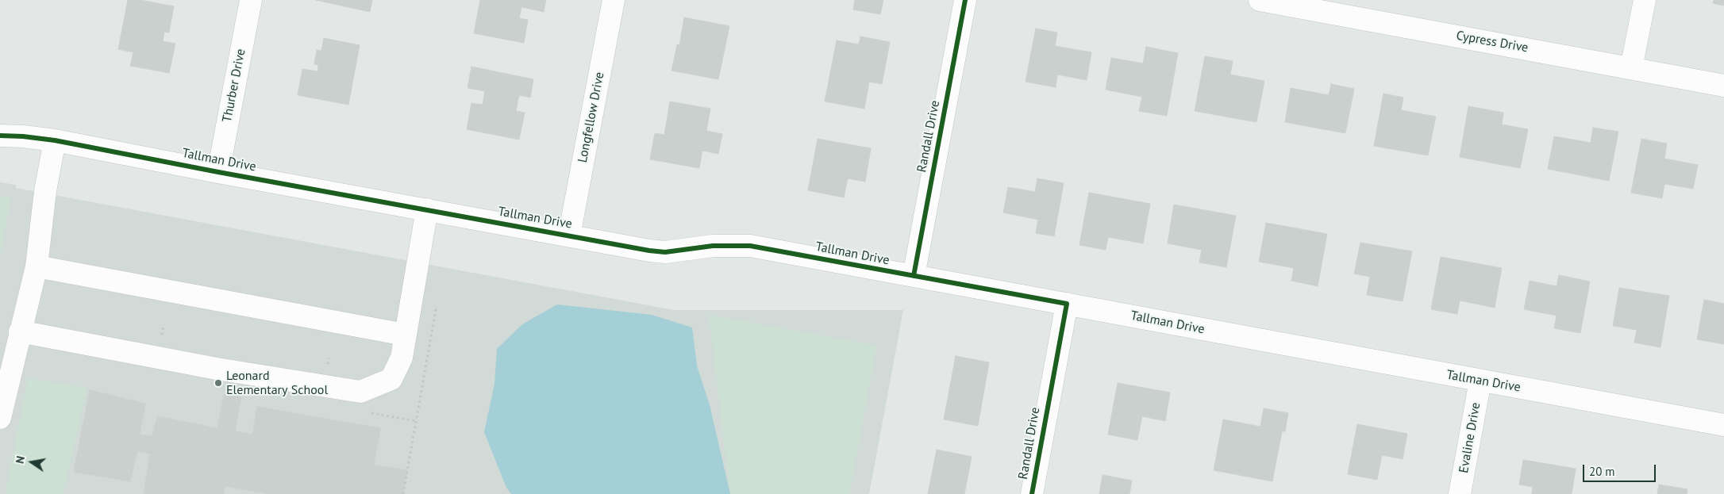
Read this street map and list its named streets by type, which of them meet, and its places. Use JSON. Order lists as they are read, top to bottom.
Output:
{
  "streets": {
    "street": [
      "Cypress Drive",
      "Thurber Drive",
      "Longfellow Drive",
      "Randall Drive",
      "Tallman Drive",
      "Evaline Drive"
    ]
  },
  "crossings": [
    ["Thurber Drive", "Tallman Drive"],
    ["Longfellow Drive", "Tallman Drive"],
    ["Randall Drive", "Tallman Drive"],
    ["Tallman Drive", "Evaline Drive"]
  ],
  "places": ["Leonard Elementary School"],
  "scale_bar": "20 m",
  "north": "left"
}
